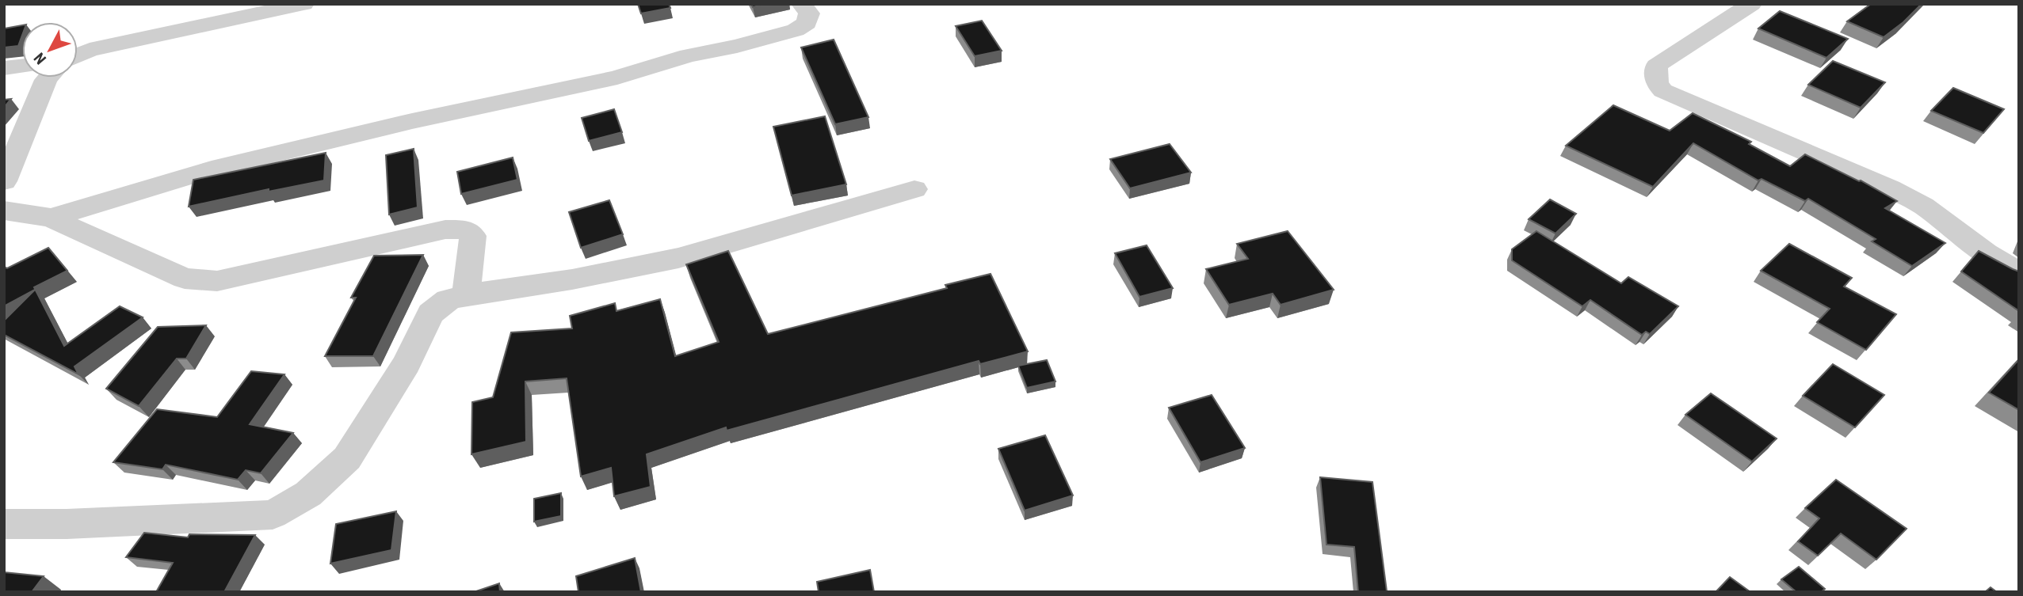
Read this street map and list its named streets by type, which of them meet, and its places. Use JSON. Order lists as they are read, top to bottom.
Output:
{
  "north": "bottom left"
}
